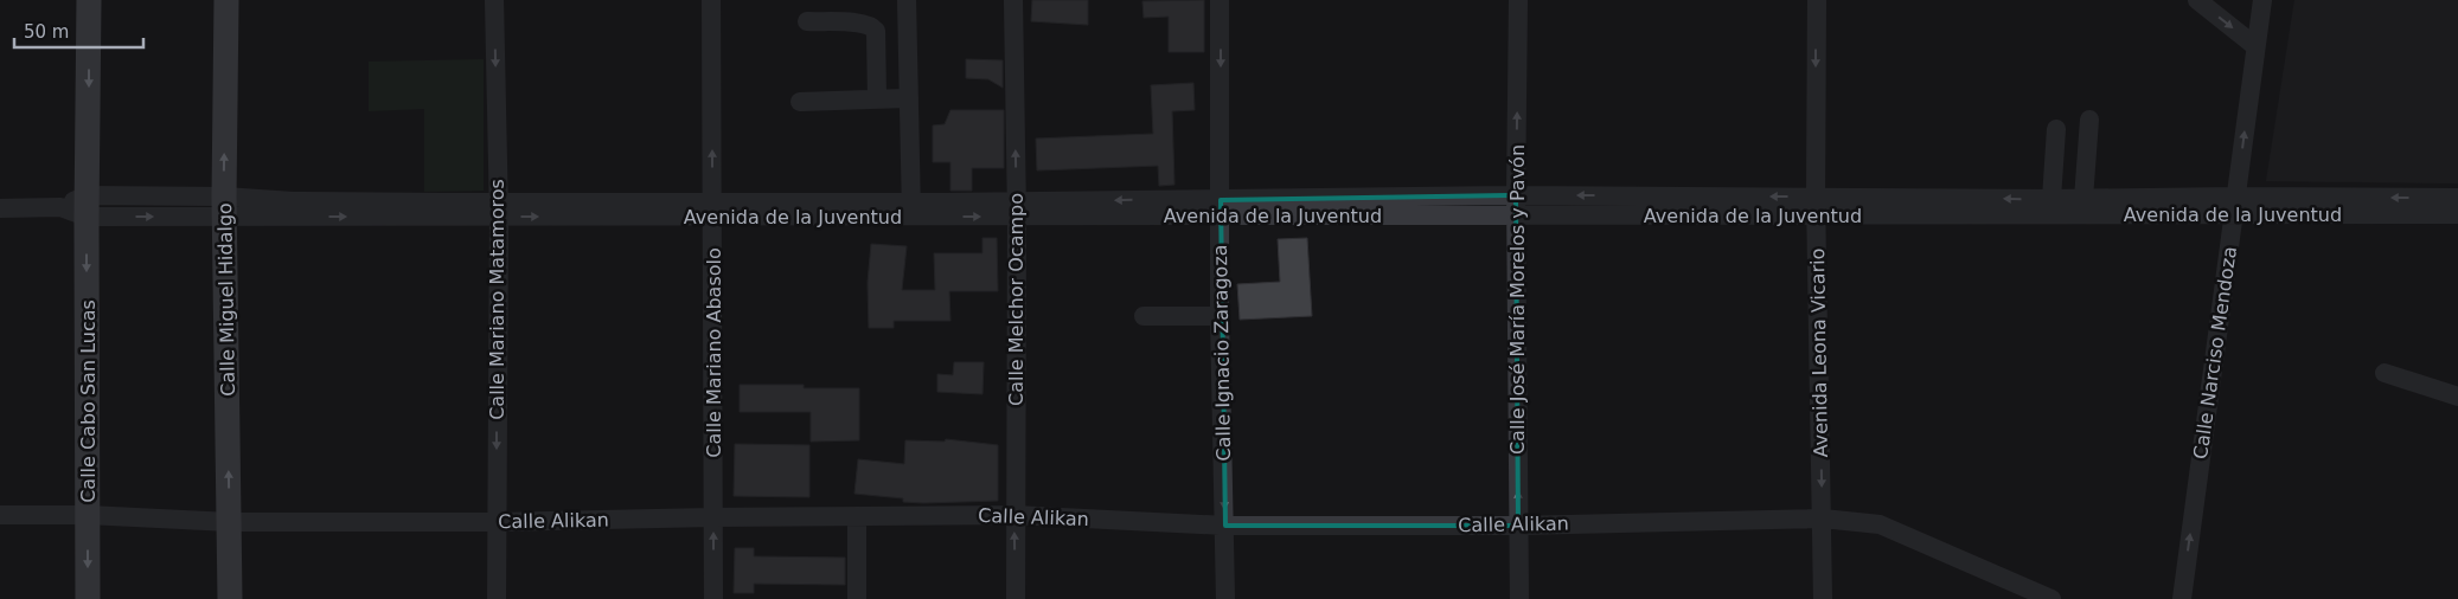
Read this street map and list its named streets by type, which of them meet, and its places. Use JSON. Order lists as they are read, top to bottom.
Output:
{
  "streets": {
    "main road": ["Calle Miguel Hidalgo", "Calle Cabo San Lucas"],
    "street": [
      "Avenida de la Juventud",
      "Calle Mariano Matamoros",
      "Calle Melchor Ocampo",
      "Calle José María Morelos y Pavón",
      "Calle Mariano Abasolo",
      "Calle Ignacio Zaragoza",
      "Avenida Leona Vicario",
      "Calle Narciso Mendoza",
      "Calle Alikan"
    ]
  },
  "crossings": [
    ["Avenida de la Juventud", "Calle Miguel Hidalgo"],
    ["Avenida de la Juventud", "Calle Mariano Matamoros"],
    ["Avenida de la Juventud", "Calle Melchor Ocampo"],
    ["Avenida de la Juventud", "Calle José María Morelos y Pavón"],
    ["Avenida de la Juventud", "Calle Mariano Abasolo"],
    ["Avenida de la Juventud", "Calle Ignacio Zaragoza"],
    ["Avenida de la Juventud", "Avenida Leona Vicario"],
    ["Avenida de la Juventud", "Calle Narciso Mendoza"],
    ["Avenida de la Juventud", "Calle Cabo San Lucas"],
    ["Calle Miguel Hidalgo", "Calle Alikan"],
    ["Calle Mariano Matamoros", "Calle Alikan"],
    ["Calle Melchor Ocampo", "Calle Alikan"],
    ["Calle José María Morelos y Pavón", "Calle Alikan"],
    ["Calle Mariano Abasolo", "Calle Alikan"],
    ["Calle Ignacio Zaragoza", "Calle Alikan"],
    ["Avenida Leona Vicario", "Calle Alikan"],
    ["Calle Cabo San Lucas", "Calle Alikan"]
  ],
  "one_way": [
    "Calle Miguel Hidalgo",
    "Calle Mariano Matamoros",
    "Calle José María Morelos y Pavón",
    "Calle Mariano Abasolo",
    "Calle Ignacio Zaragoza",
    "Avenida Leona Vicario",
    "Calle Narciso Mendoza",
    "Calle Cabo San Lucas"
  ],
  "scale_bar": "50 m"
}
